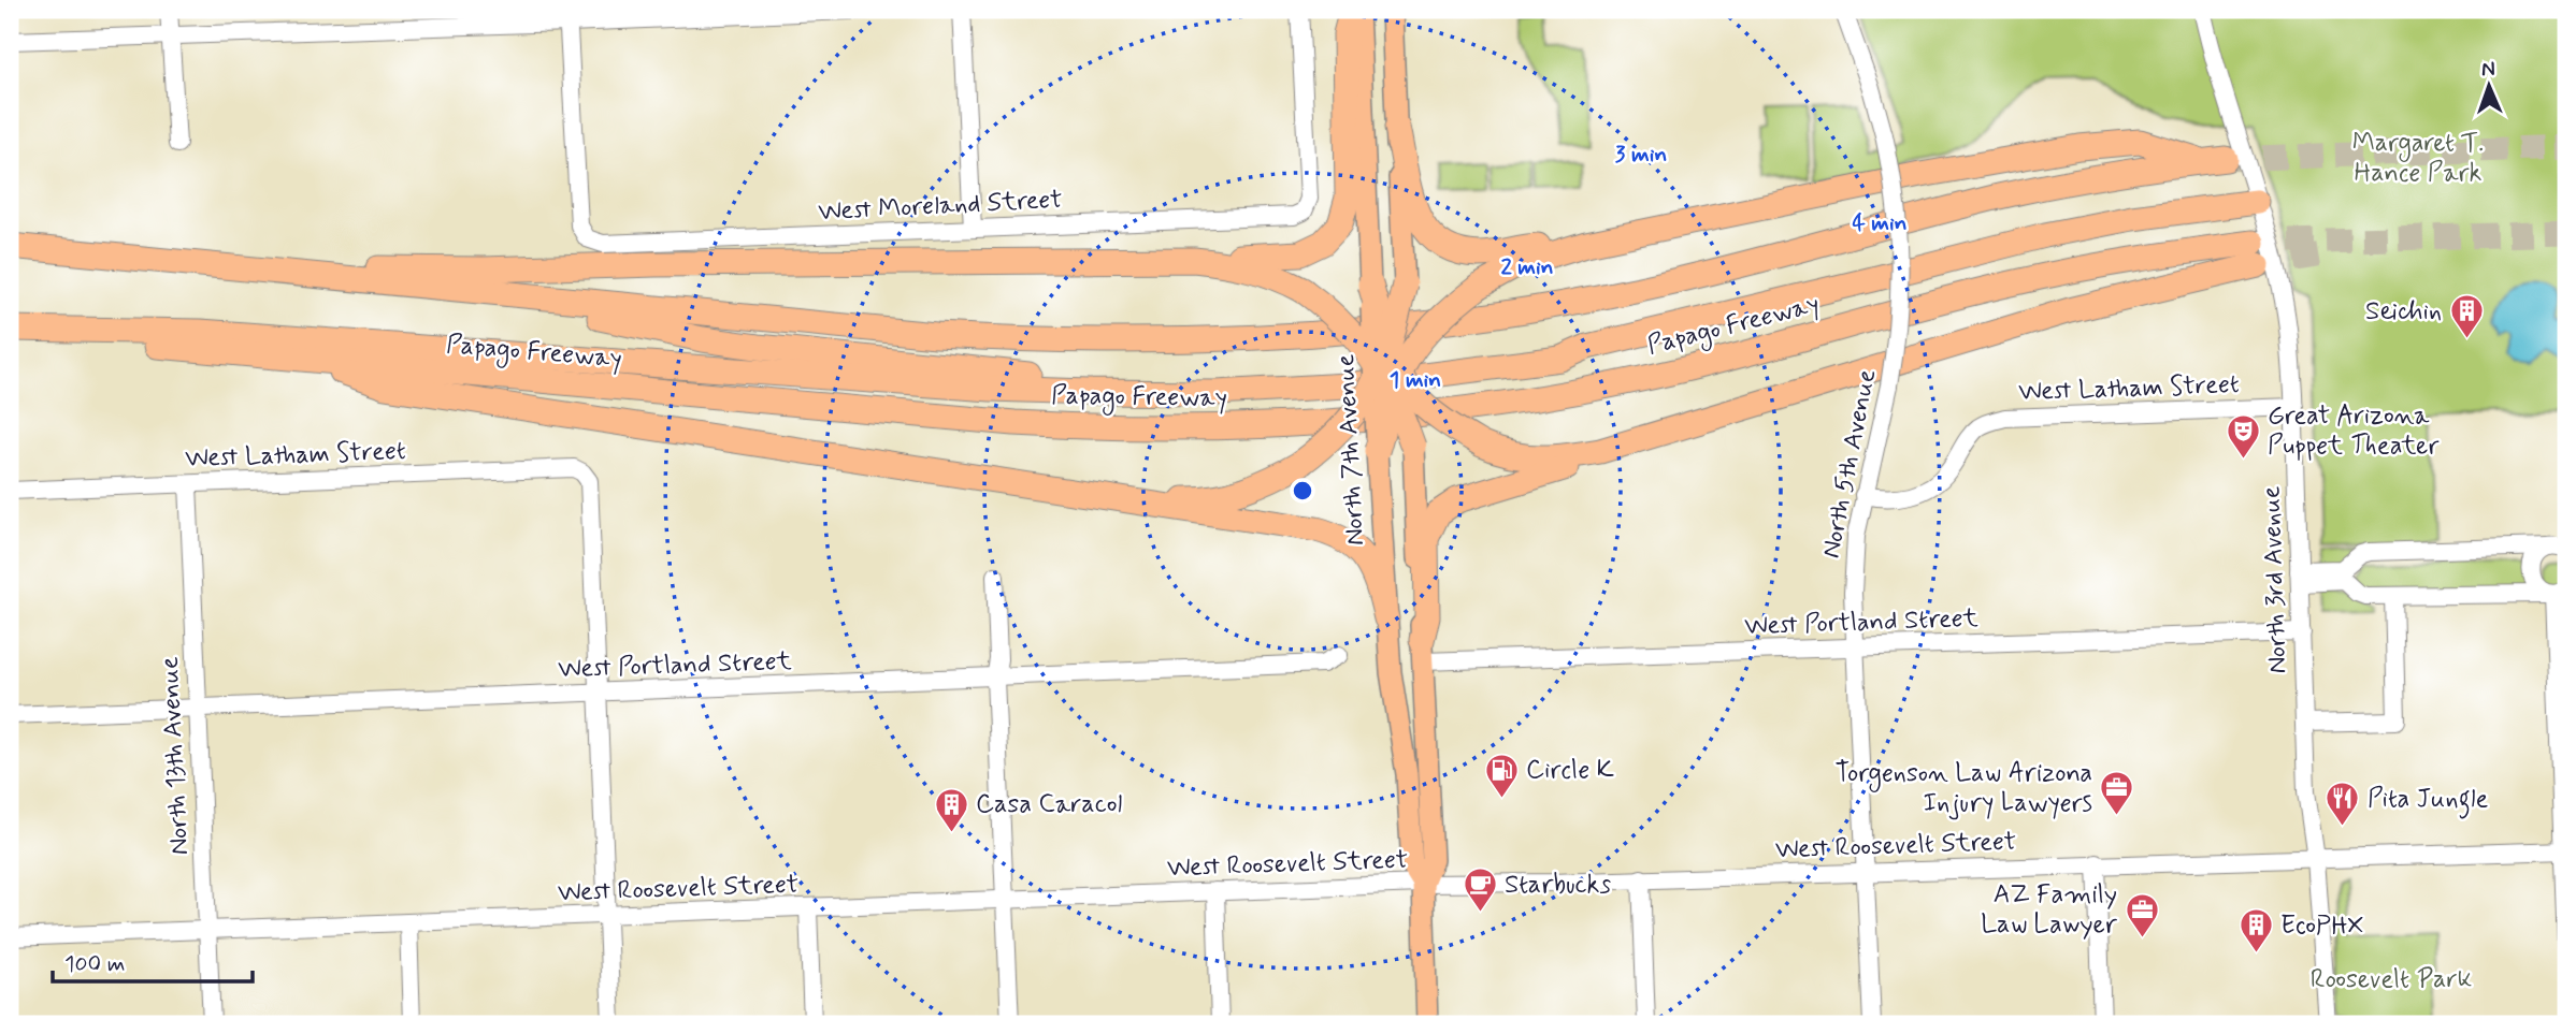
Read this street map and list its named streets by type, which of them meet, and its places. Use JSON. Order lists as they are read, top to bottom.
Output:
{
  "streets": {
    "highway": ["Papago Freeway"],
    "main road": ["North 7th Avenue"],
    "street": [
      "West Moreland Street",
      "West Latham Street",
      "North 5th Avenue",
      "North 3rd Avenue",
      "West Portland Street",
      "North 13th Avenue",
      "West Roosevelt Street"
    ]
  },
  "crossings": [
    ["West Latham Street", "North 5th Avenue"],
    ["West Latham Street", "North 3rd Avenue"],
    ["West Latham Street", "West Portland Street"],
    ["West Latham Street", "North 13th Avenue"],
    ["North 7th Avenue", "West Portland Street"],
    ["North 7th Avenue", "West Roosevelt Street"],
    ["North 5th Avenue", "West Portland Street"],
    ["North 5th Avenue", "West Roosevelt Street"],
    ["North 3rd Avenue", "West Portland Street"],
    ["North 3rd Avenue", "West Roosevelt Street"],
    ["West Portland Street", "North 13th Avenue"],
    ["North 13th Avenue", "West Roosevelt Street"]
  ],
  "parks": ["Margaret T. Hance Park", "Roosevelt Park"],
  "places": {
    "building": ["Seichin", "Casa Caracol", "EcoPHX"],
    "theatre": ["Great Arizona Puppet Theater"],
    "fuel station": ["Circle K"],
    "office": ["Torgenson Law Arizona Injury Lawyers", "AZ Family Law Lawyer"],
    "restaurant": ["Pita Jungle"],
    "cafe": ["Starbucks"]
  },
  "scale_bar": "100 m",
  "north": "top",
  "rings": [
    "3 min",
    "4 min",
    "2 min",
    "1 min"
  ]
}
